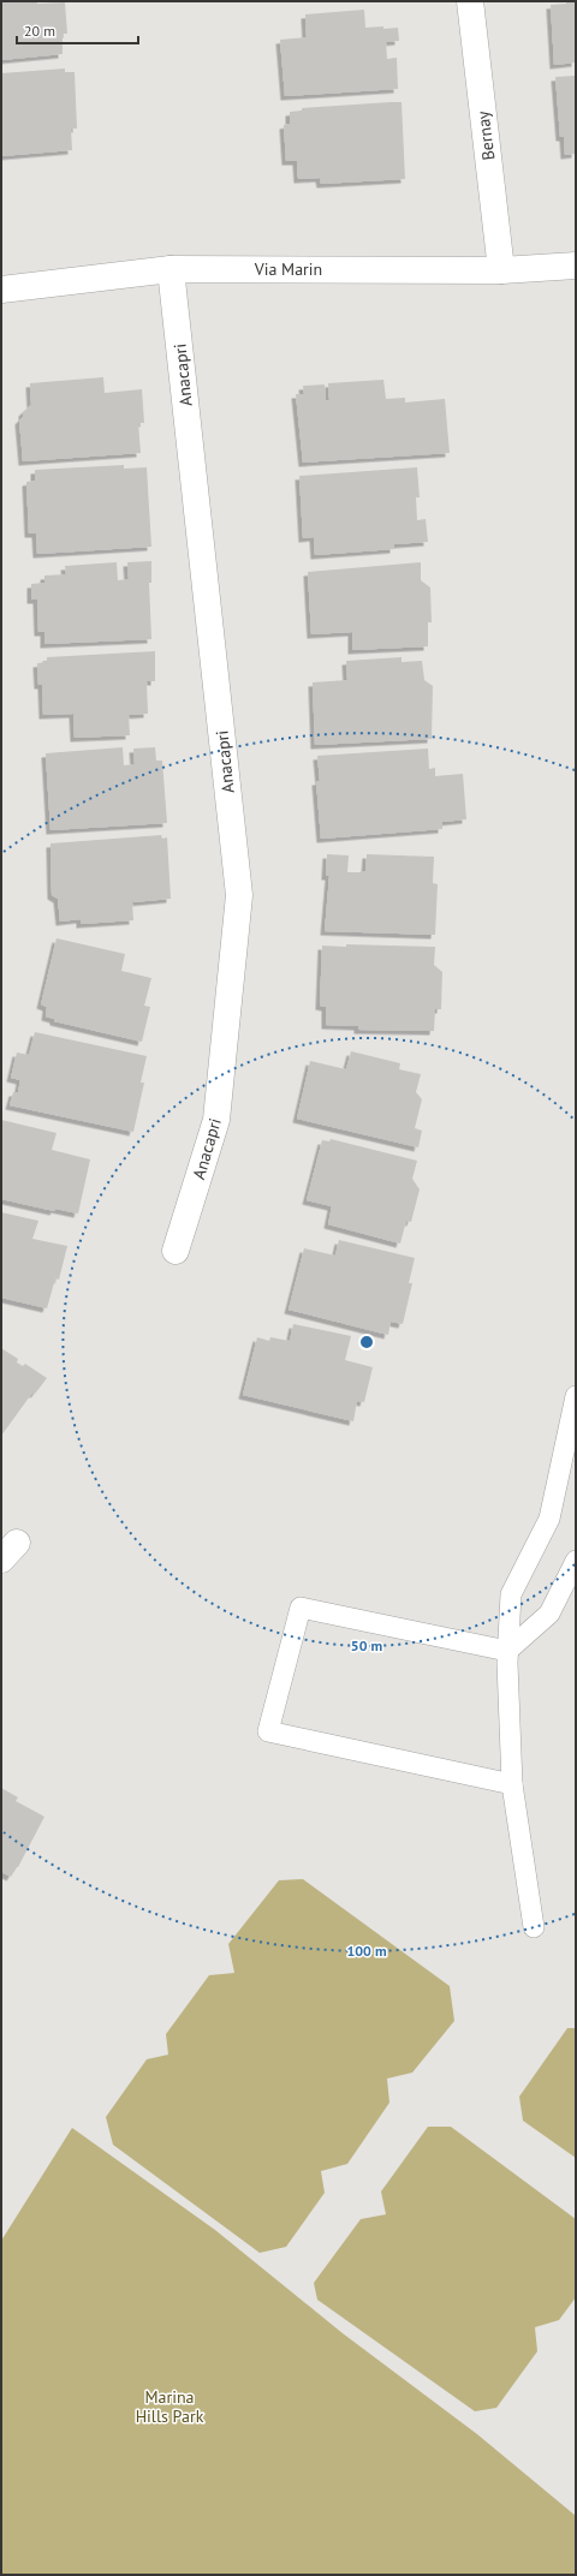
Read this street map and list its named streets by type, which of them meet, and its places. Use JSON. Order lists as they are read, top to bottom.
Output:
{
  "streets": {
    "street": ["Bernay", "Via Marin", "Anacapri"]
  },
  "crossings": [
    ["Bernay", "Via Marin"],
    ["Via Marin", "Anacapri"]
  ],
  "parks": ["Marina Hills Park"],
  "scale_bar": "20 m",
  "rings": ["50 m", "100 m"]
}
